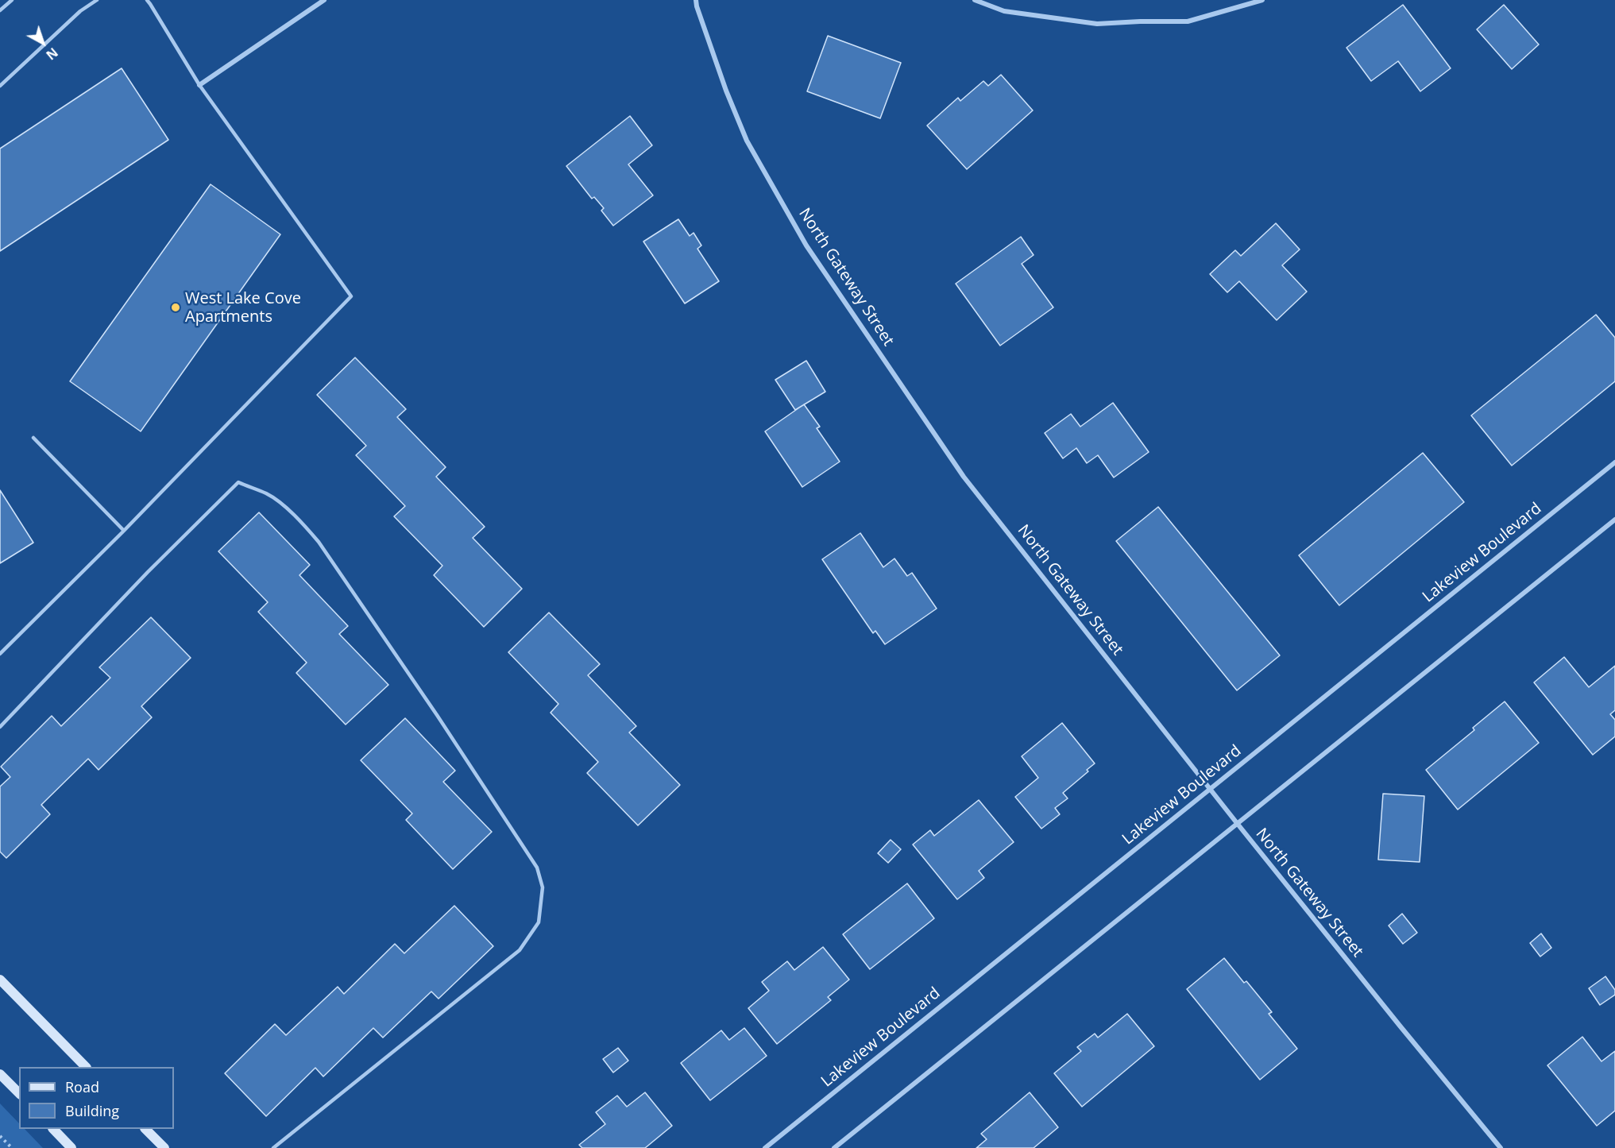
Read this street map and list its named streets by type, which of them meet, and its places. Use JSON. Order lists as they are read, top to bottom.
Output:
{
  "streets": {
    "street": ["North Gateway Street", "Lakeview Boulevard"]
  },
  "crossings": [
    ["North Gateway Street", "Lakeview Boulevard"]
  ],
  "places": ["West Lake Cove Apartments"],
  "legend": ["Road", "Building"],
  "north": "bottom right"
}
